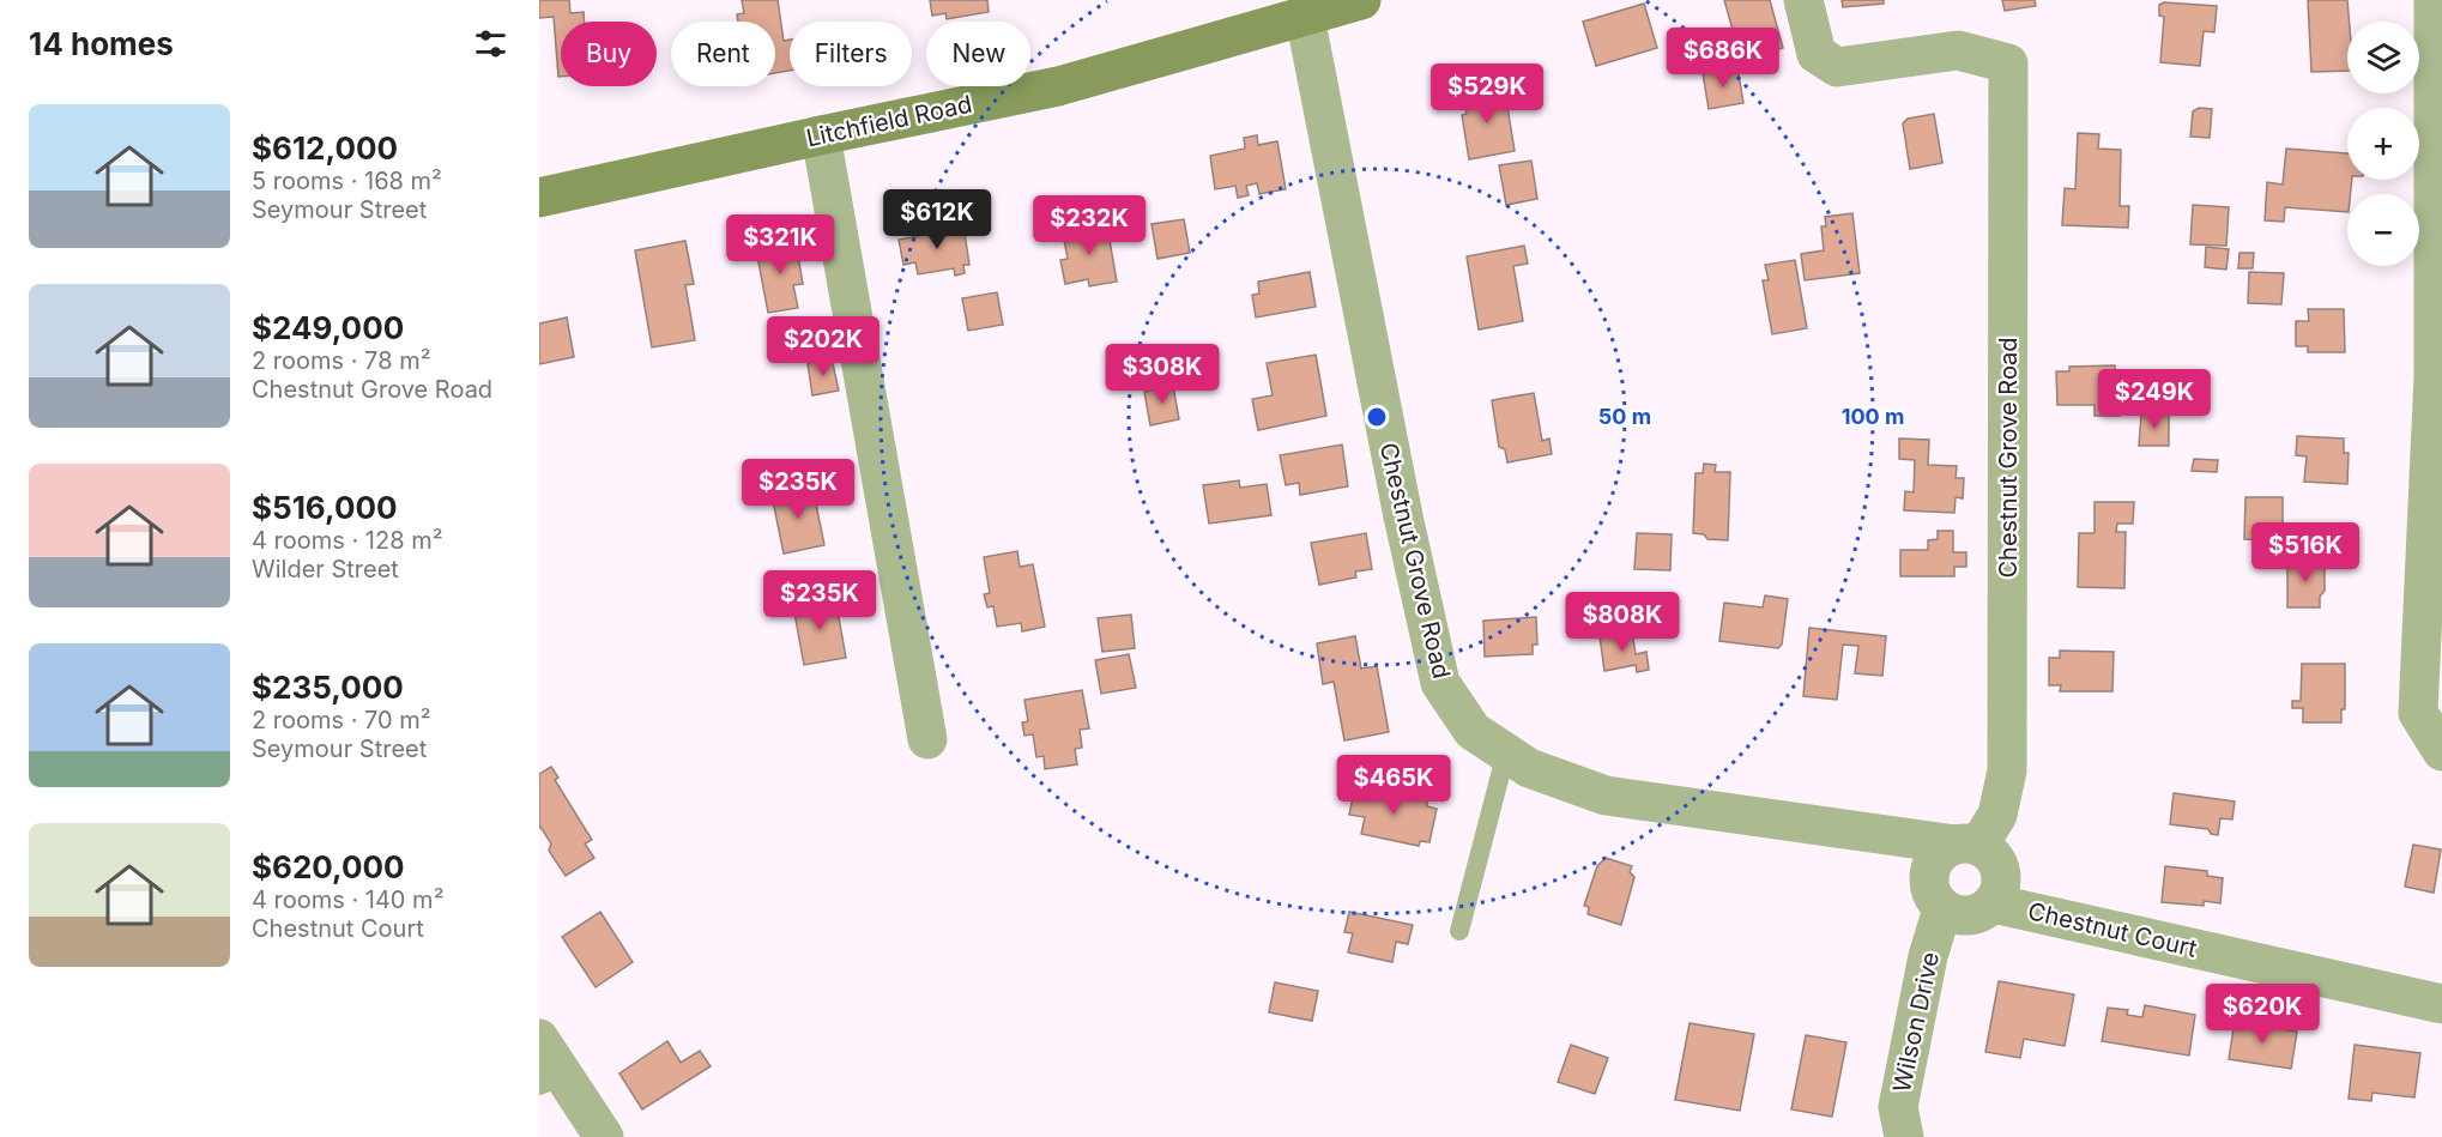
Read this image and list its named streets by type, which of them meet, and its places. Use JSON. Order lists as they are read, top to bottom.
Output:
{
  "streets": {
    "main road": ["Litchfield Road"],
    "street": ["Chestnut Grove Road", "Chestnut Court", "Wilson Drive"]
  },
  "crossings": [
    ["Litchfield Road", "Chestnut Grove Road"],
    ["Chestnut Grove Road", "Chestnut Court"],
    ["Chestnut Grove Road", "Wilson Drive"],
    ["Chestnut Court", "Wilson Drive"]
  ],
  "page": {
    "heading": "14 homes",
    "map_buttons": ["+", "−"],
    "chip": [
      "Buy",
      "Rent",
      "Filters",
      "New"
    ],
    "price": [
      "$686K",
      "$529K",
      "$612K",
      "$232K",
      "$321K",
      "$202K",
      "$308K",
      "$249K",
      "$235K",
      "$516K",
      "$235K",
      "$808K",
      "$465K",
      "$620K"
    ],
    "list": [
      {
        "name": "$612,000",
        "note": "5 rooms · 168 m² · Seymour Street"
      },
      {
        "name": "$249,000",
        "note": "2 rooms · 78 m² · Chestnut Grove Road"
      },
      {
        "name": "$516,000",
        "note": "4 rooms · 128 m² · Wilder Street"
      },
      {
        "name": "$235,000",
        "note": "2 rooms · 70 m² · Seymour Street"
      },
      {
        "name": "$620,000",
        "note": "4 rooms · 140 m² · Chestnut Court"
      }
    ]
  },
  "rings": ["50 m", "100 m"]
}
